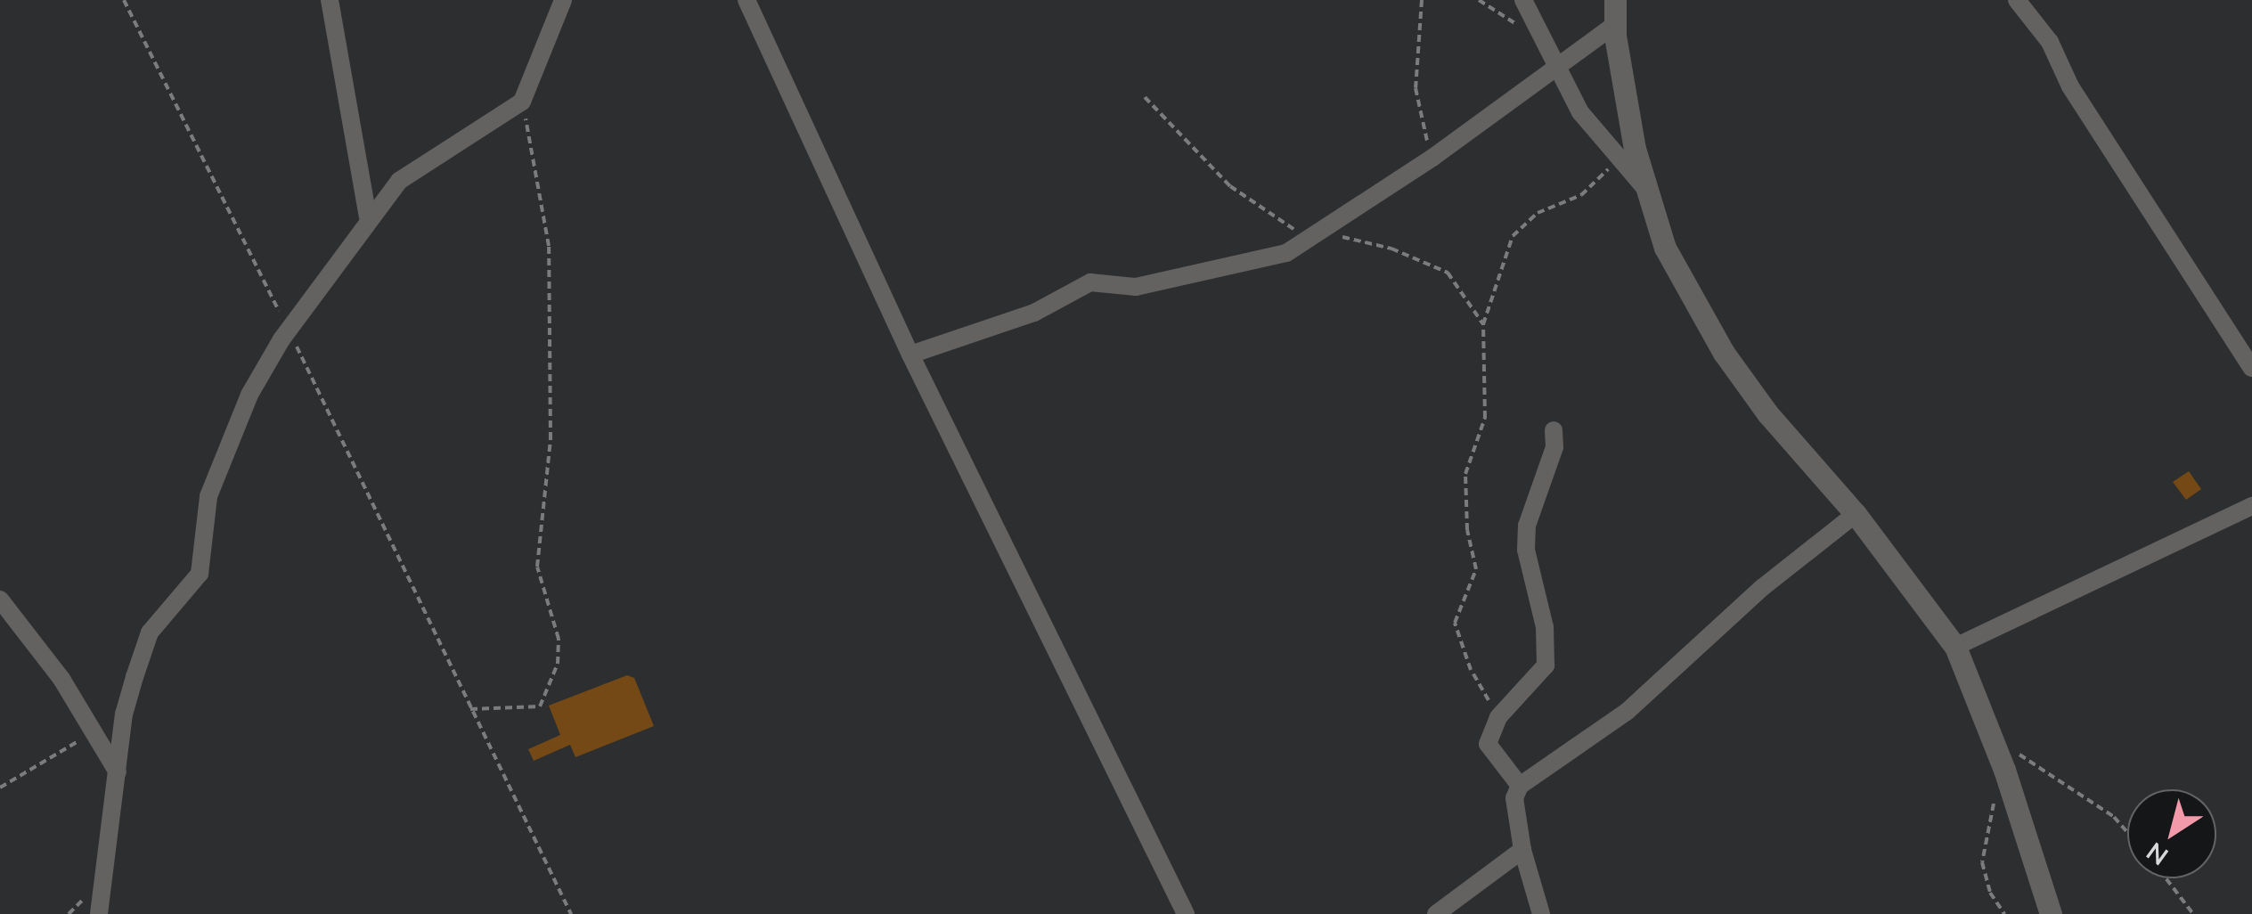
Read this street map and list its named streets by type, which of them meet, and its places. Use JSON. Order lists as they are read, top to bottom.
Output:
{
  "north": "bottom left"
}
